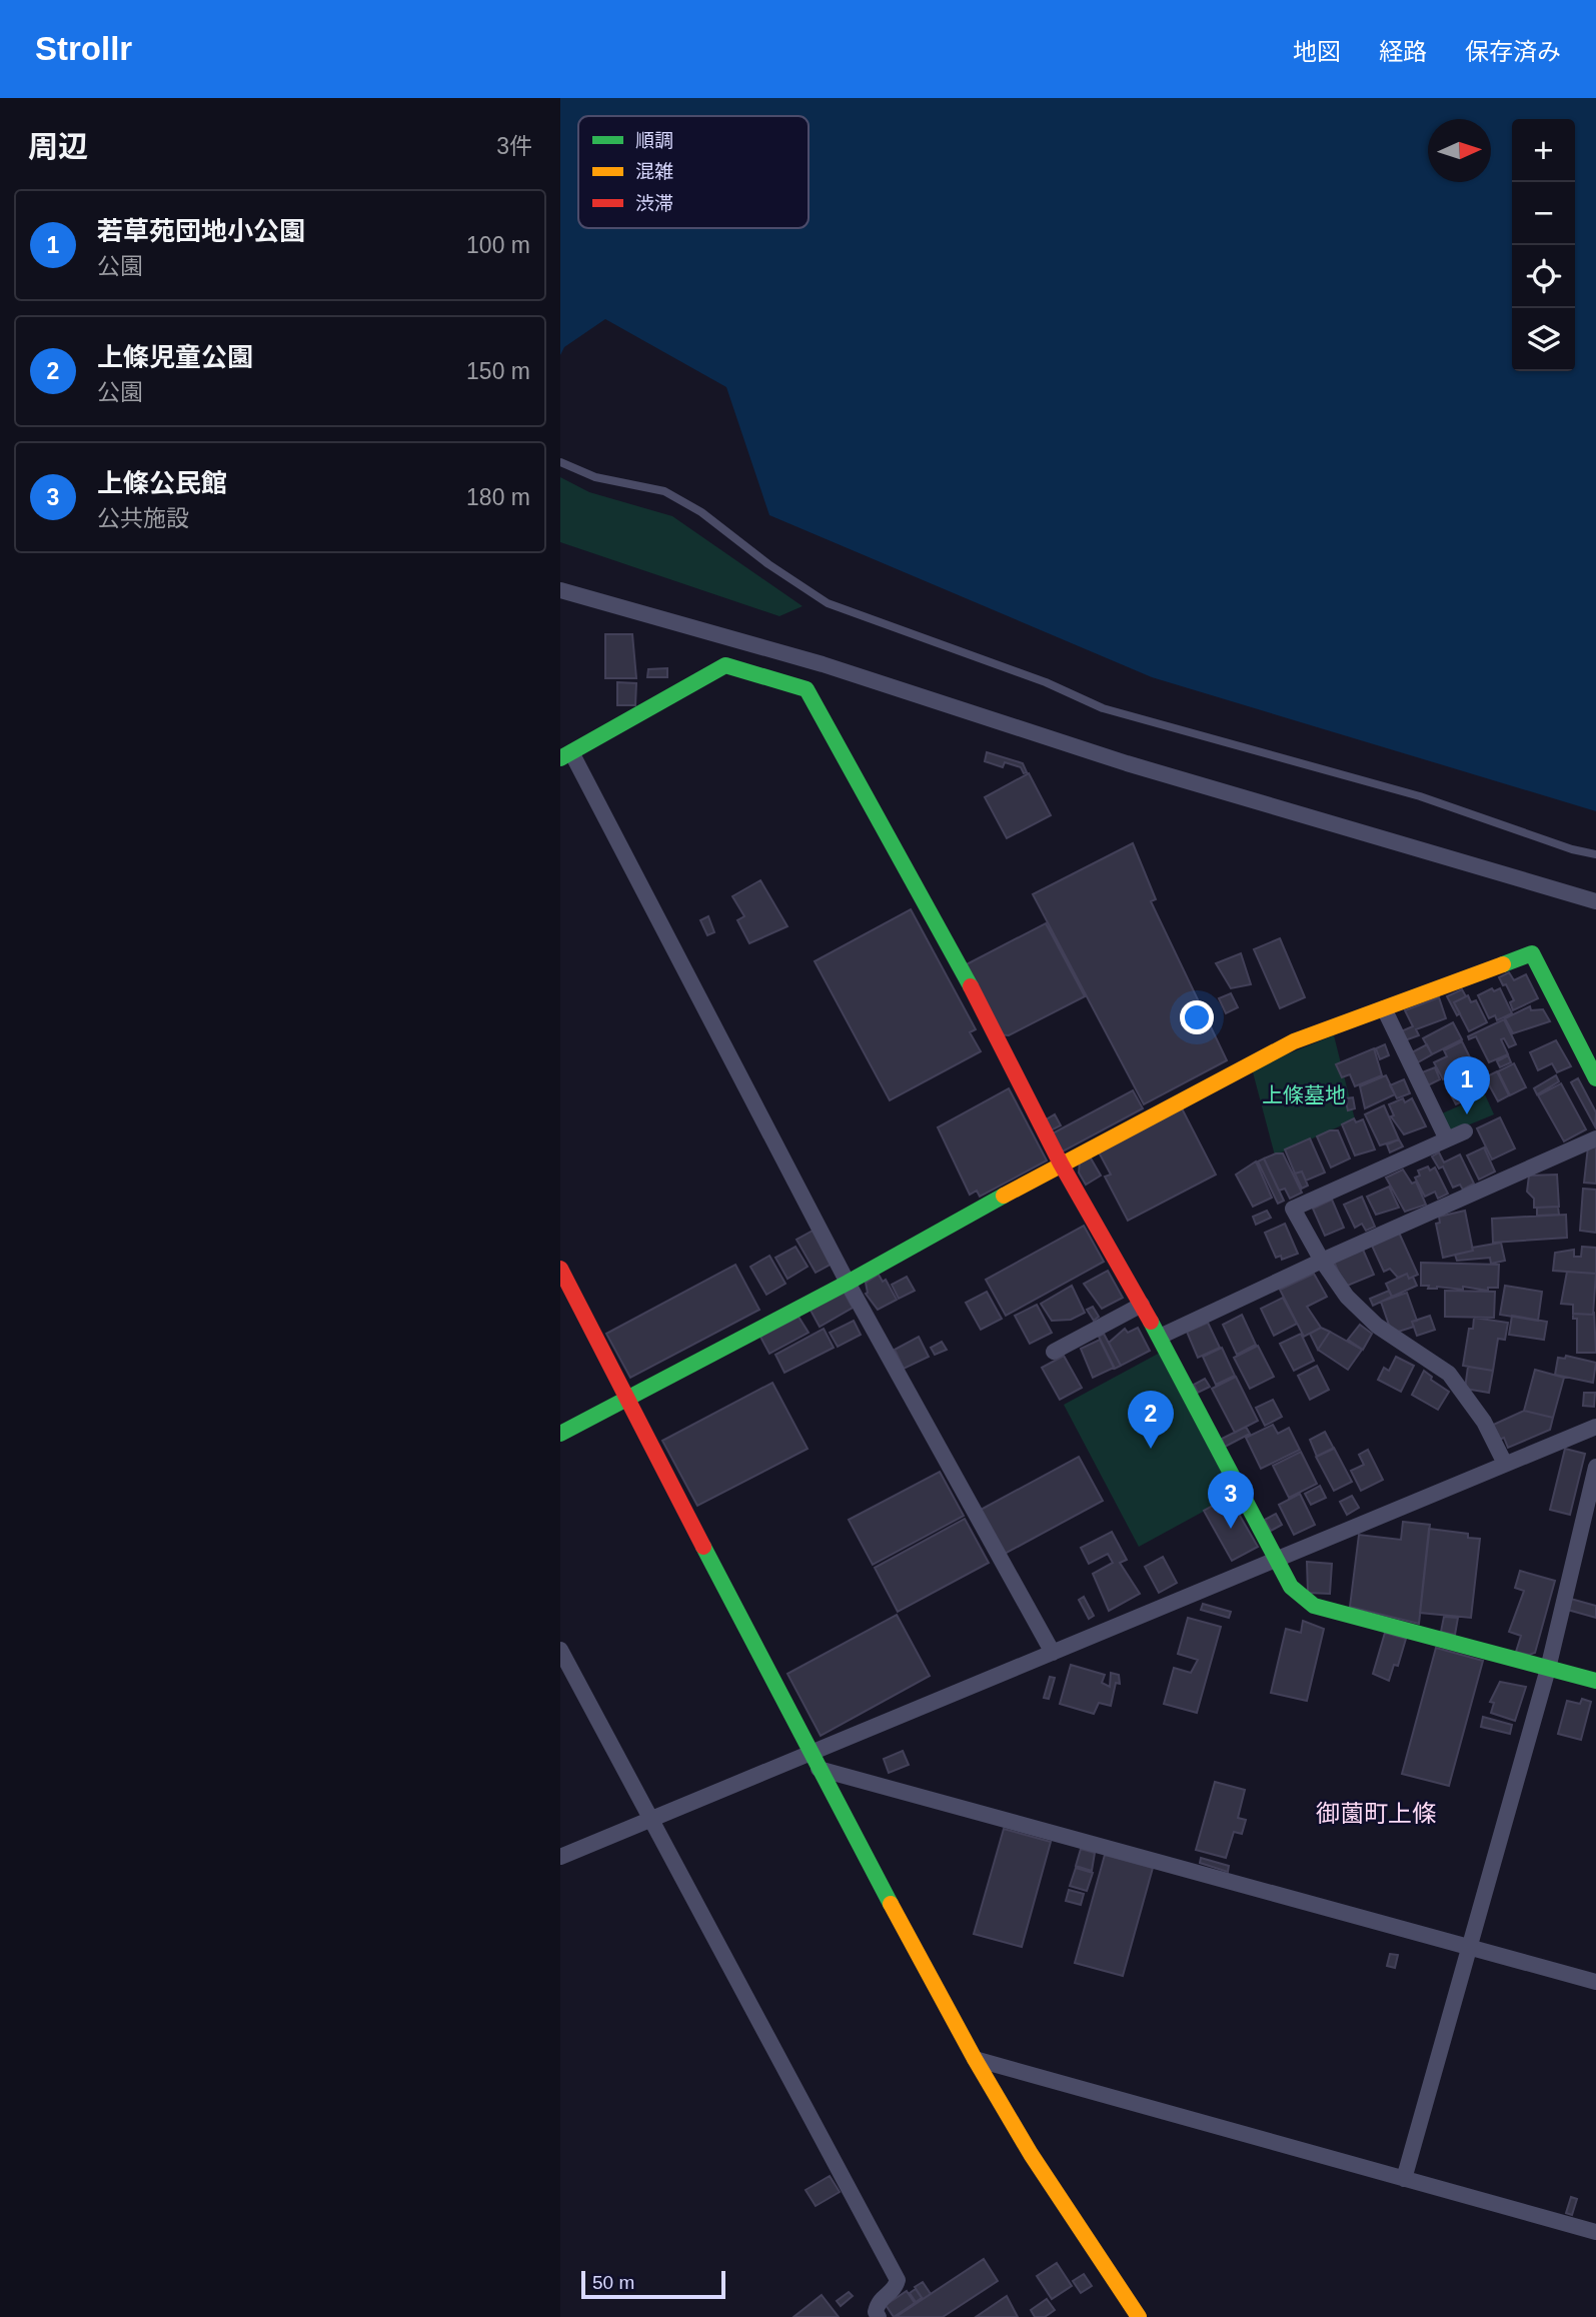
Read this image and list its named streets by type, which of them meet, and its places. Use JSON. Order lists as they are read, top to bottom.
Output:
{
  "districts": ["御薗町上條"],
  "parks": ["上條墓地"],
  "legend": ["順調", "混雑", "渋滞"],
  "scale_bar": "50 m",
  "north": "right",
  "page": {
    "header": "Strollr",
    "nav": ["地図", "経路", "保存済み"],
    "heading": ["周辺", "3件"],
    "map_buttons": ["+", "−"],
    "list": [
      {
        "mark": "1",
        "name": "若草苑団地小公園",
        "note": "公園",
        "value": "100 m"
      },
      {
        "mark": "2",
        "name": "上條児童公園",
        "note": "公園",
        "value": "150 m"
      },
      {
        "mark": "3",
        "name": "上條公民館",
        "note": "公共施設",
        "value": "180 m"
      }
    ],
    "pins": ["1", "2", "3"],
    "scale": "50 m"
  }
}
